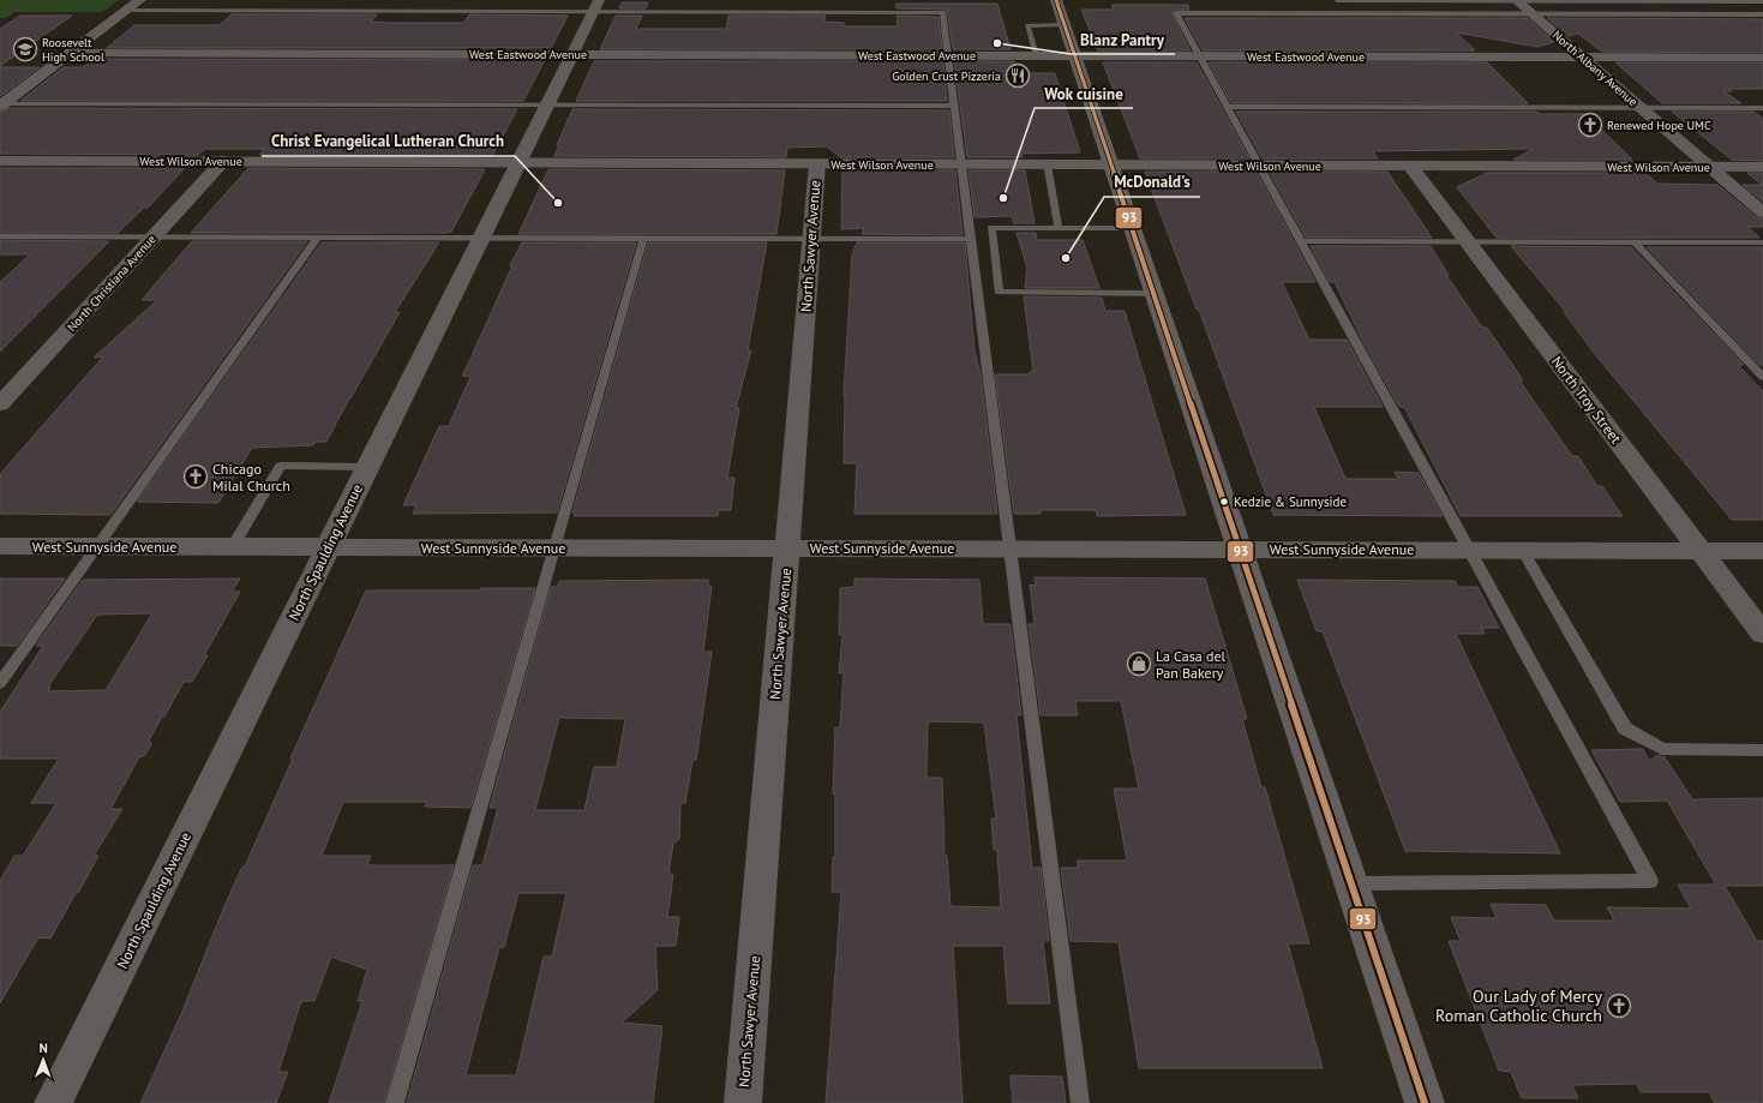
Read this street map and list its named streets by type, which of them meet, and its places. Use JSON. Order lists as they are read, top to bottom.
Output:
{
  "streets": {
    "street": [
      "West Eastwood Avenue",
      "North Albany Avenue",
      "West Wilson Avenue",
      "North Sawyer Avenue",
      "North Christiana Avenue",
      "North Troy Street",
      "West Sunnyside Avenue",
      "North Spaulding Avenue"
    ]
  },
  "crossings": [
    ["West Eastwood Avenue", "North Albany Avenue"],
    ["West Eastwood Avenue", "North Spaulding Avenue"],
    ["North Albany Avenue", "West Wilson Avenue"],
    ["West Wilson Avenue", "North Sawyer Avenue"],
    ["West Wilson Avenue", "North Christiana Avenue"],
    ["West Wilson Avenue", "North Troy Street"],
    ["West Wilson Avenue", "North Spaulding Avenue"],
    ["North Sawyer Avenue", "West Sunnyside Avenue"],
    ["North Troy Street", "West Sunnyside Avenue"],
    ["West Sunnyside Avenue", "North Spaulding Avenue"]
  ],
  "places": {
    "other": [
      "Blanz Pantry",
      "Wok cuisine",
      "Christ Evangelical Lutheran Church",
      "McDonald's",
      "Kedzie & Sunnyside"
    ],
    "school or university": ["Roosevelt High School"],
    "restaurant": ["Golden Crust Pizzeria"],
    "church": ["Renewed Hope UMC", "Chicago Milal Church", "Our Lady of Mercy Roman Catholic Church"],
    "shop": ["La Casa del Pan Bakery"]
  },
  "lines": ["transit line 93"],
  "north": "top"
}
